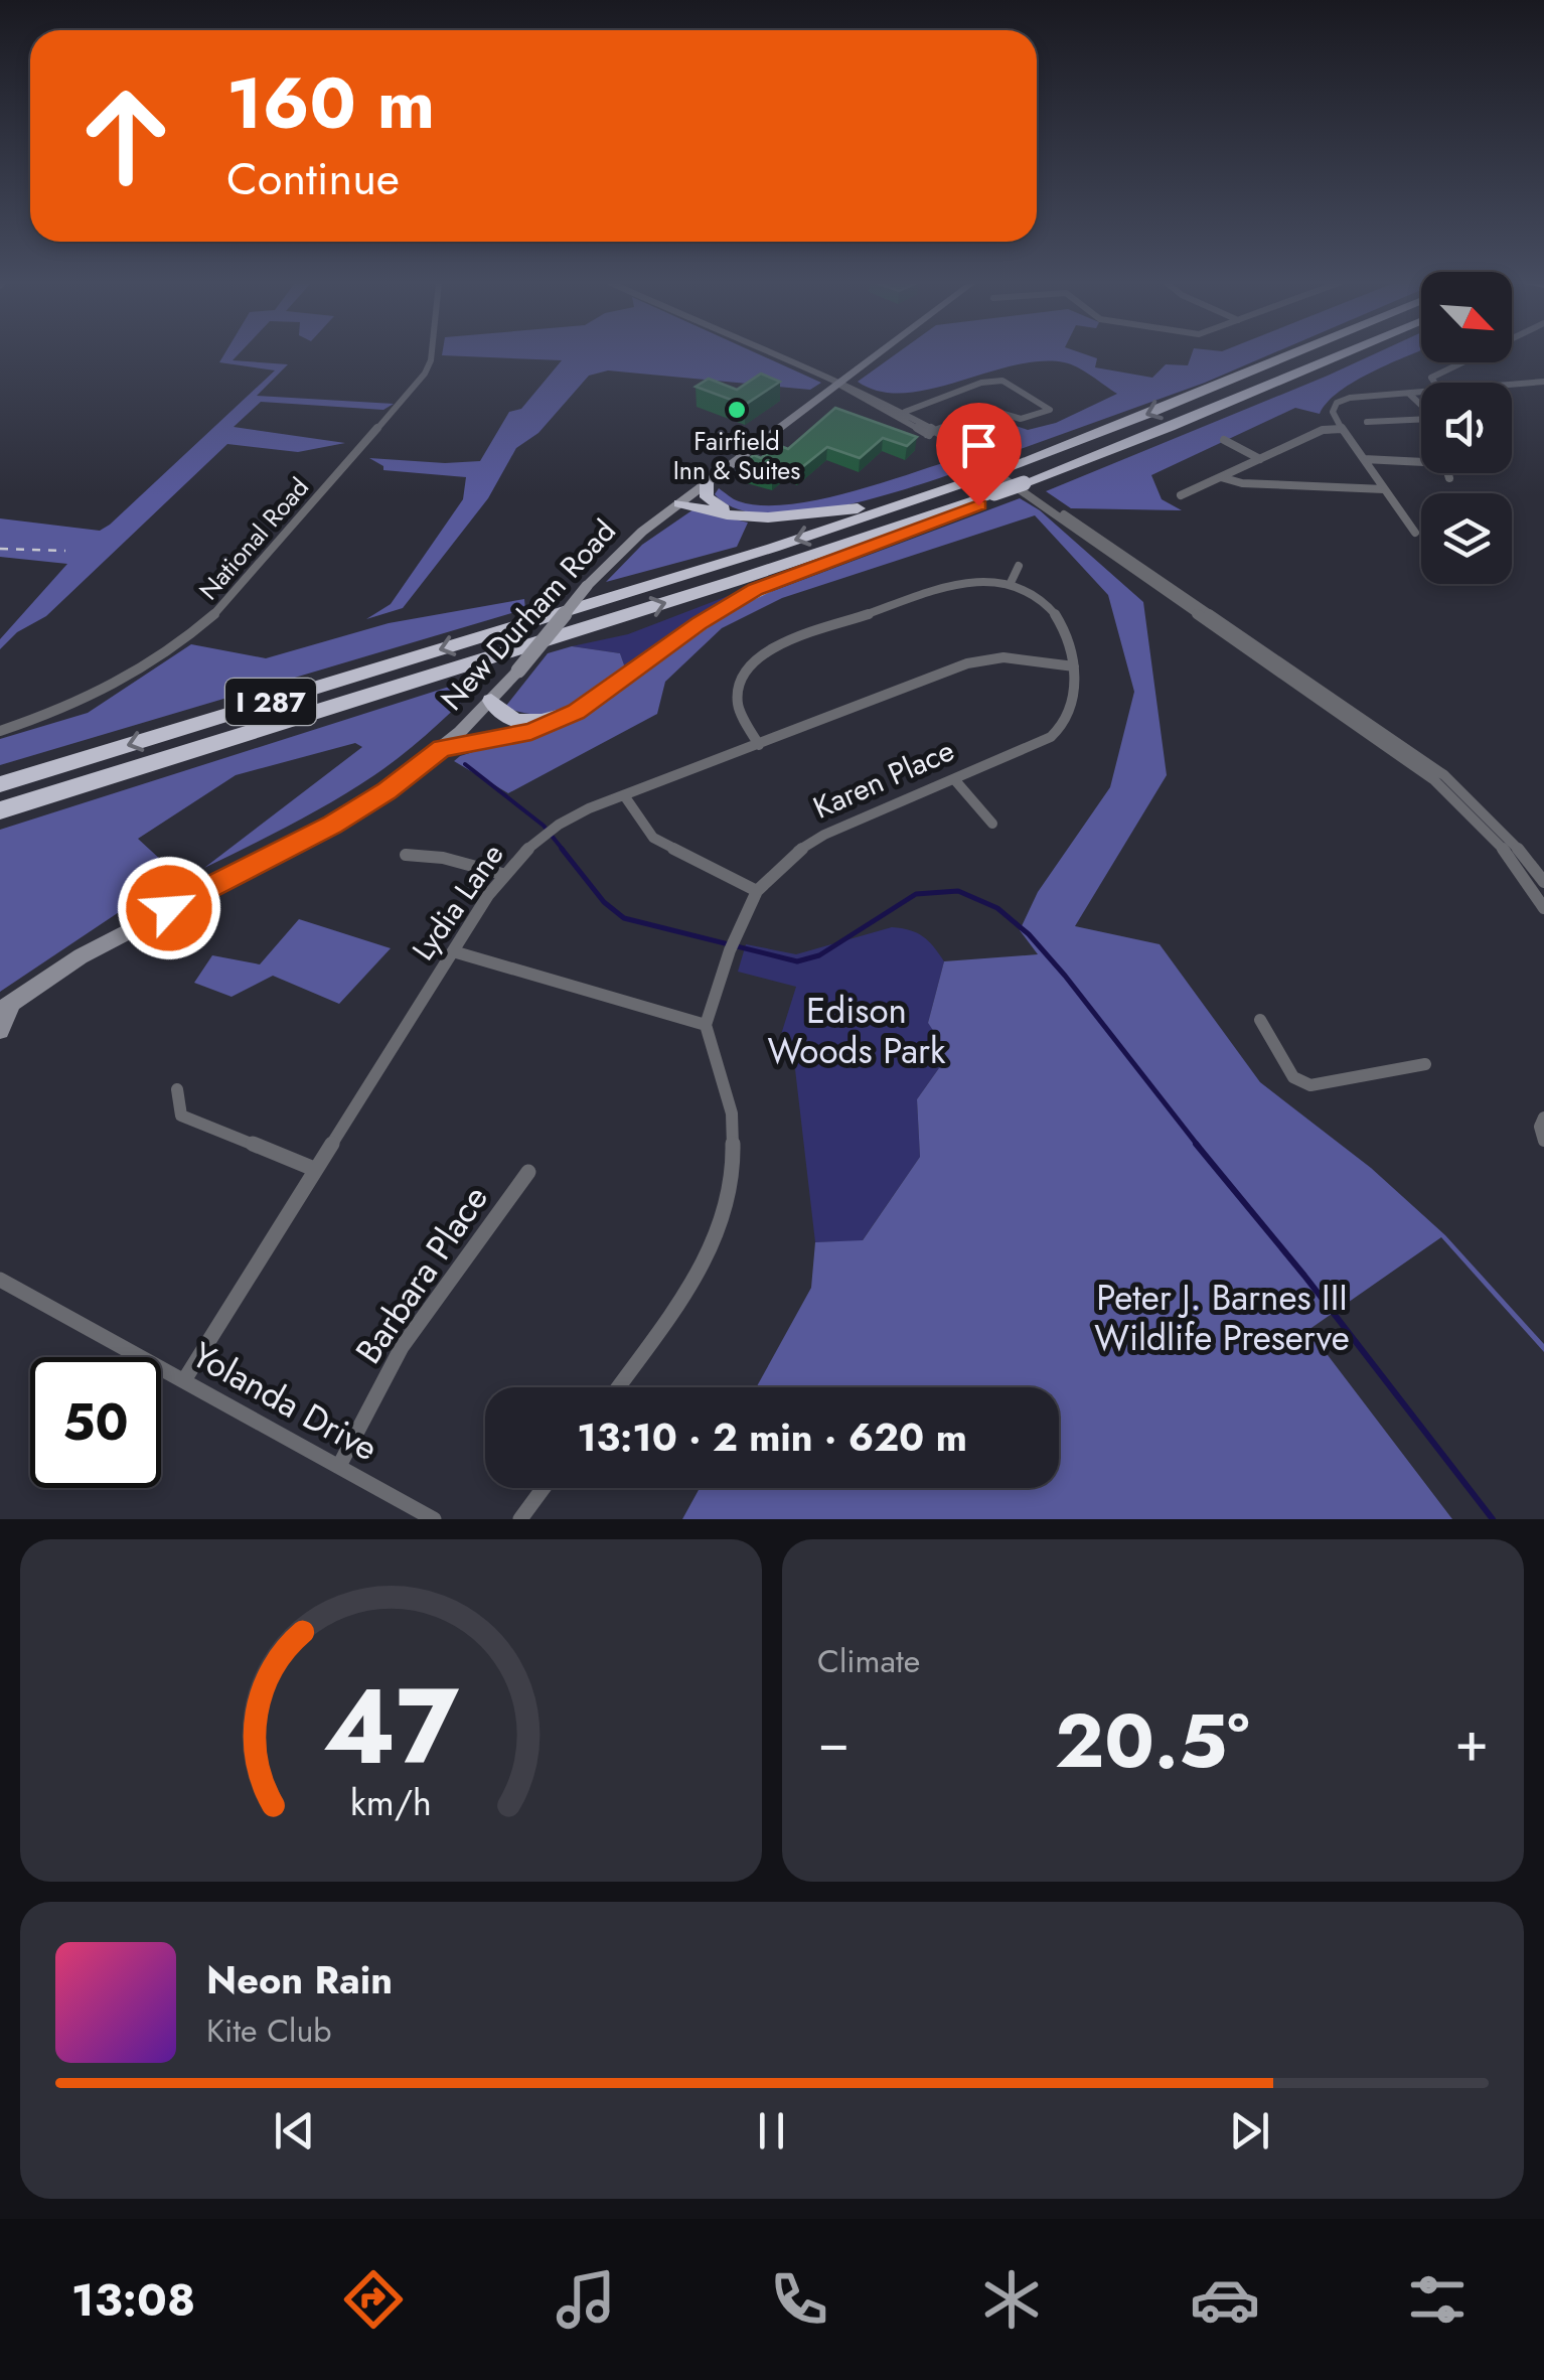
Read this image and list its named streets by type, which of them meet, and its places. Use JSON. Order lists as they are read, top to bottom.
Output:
{
  "streets": {
    "highway": ["I 287"],
    "main road": ["New Durham Road"],
    "street": [
      "National Road",
      "Karen Place",
      "Lydia Lane",
      "Barbara Place",
      "Yolanda Drive"
    ]
  },
  "crossings": [
    ["Karen Place", "Lydia Lane"],
    ["Lydia Lane", "Yolanda Drive"],
    ["Barbara Place", "Yolanda Drive"]
  ],
  "parks": ["Edison Woods Park", "Peter J. Barnes III Wildlife Preserve"],
  "places": ["Fairfield Inn & Suites"],
  "north": "bottom right",
  "page": {
    "turn": ["160 m", "Continue"],
    "limit": "50",
    "trip": "13:10 · 2 min · 620 m",
    "tile": "Climate",
    "heat": ["−", "20.5°", "+"],
    "song": ["Neon Rain", "Kite Club"],
    "tabs": "13:08",
    "gauge": ["47", "km/h"]
  }
}
